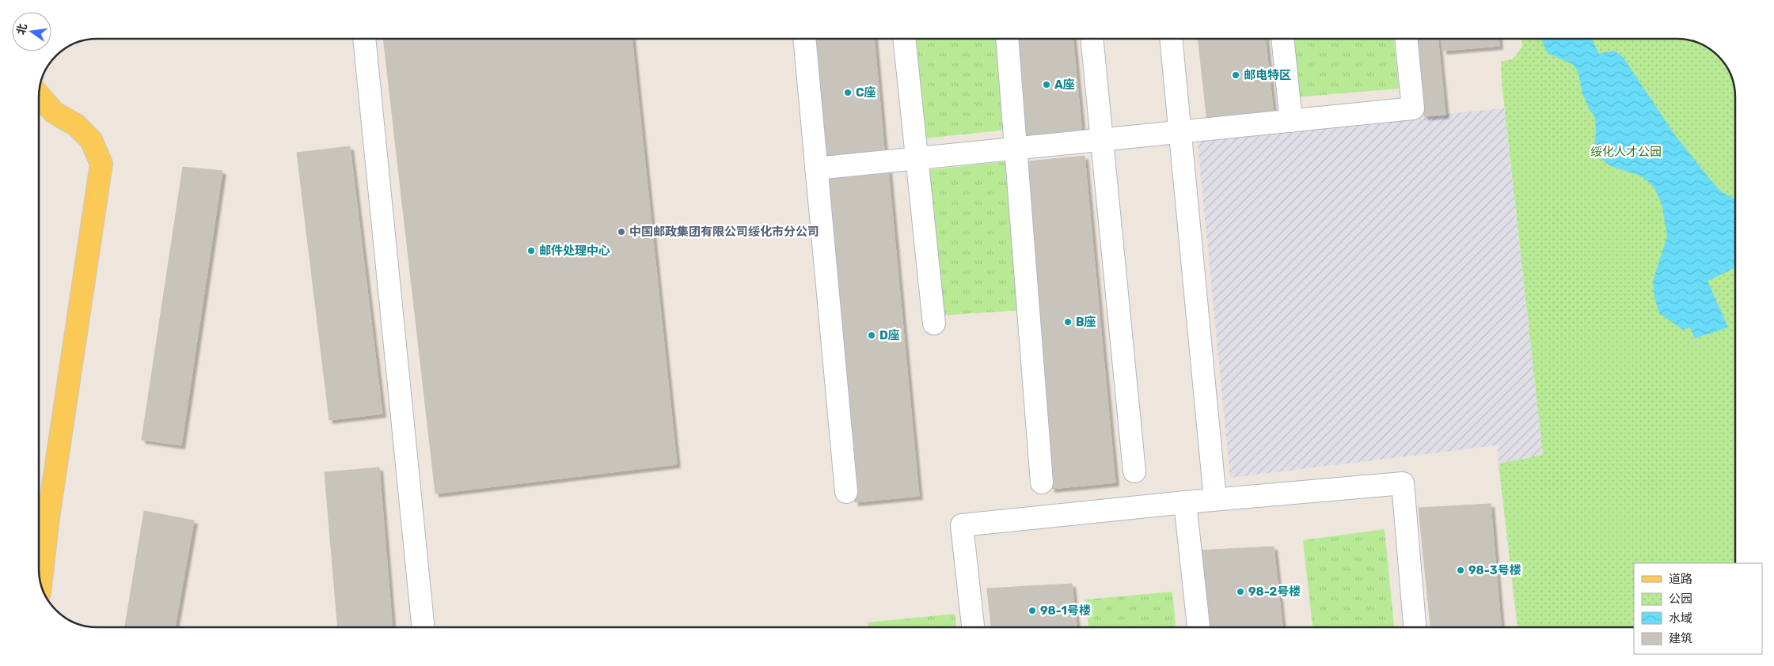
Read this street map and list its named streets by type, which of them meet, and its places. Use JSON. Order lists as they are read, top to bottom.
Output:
{
  "parks": ["绥化人才公园"],
  "places": [
    "邮电特区",
    "A座",
    "C座",
    "中国邮政集团有限公司绥化市分公司",
    "邮件处理中心",
    "B座",
    "D座",
    "98-3号楼",
    "98-2号楼",
    "98-1号楼"
  ],
  "legend": [
    "道路",
    "公园",
    "水域",
    "建筑"
  ],
  "north": "left"
}
